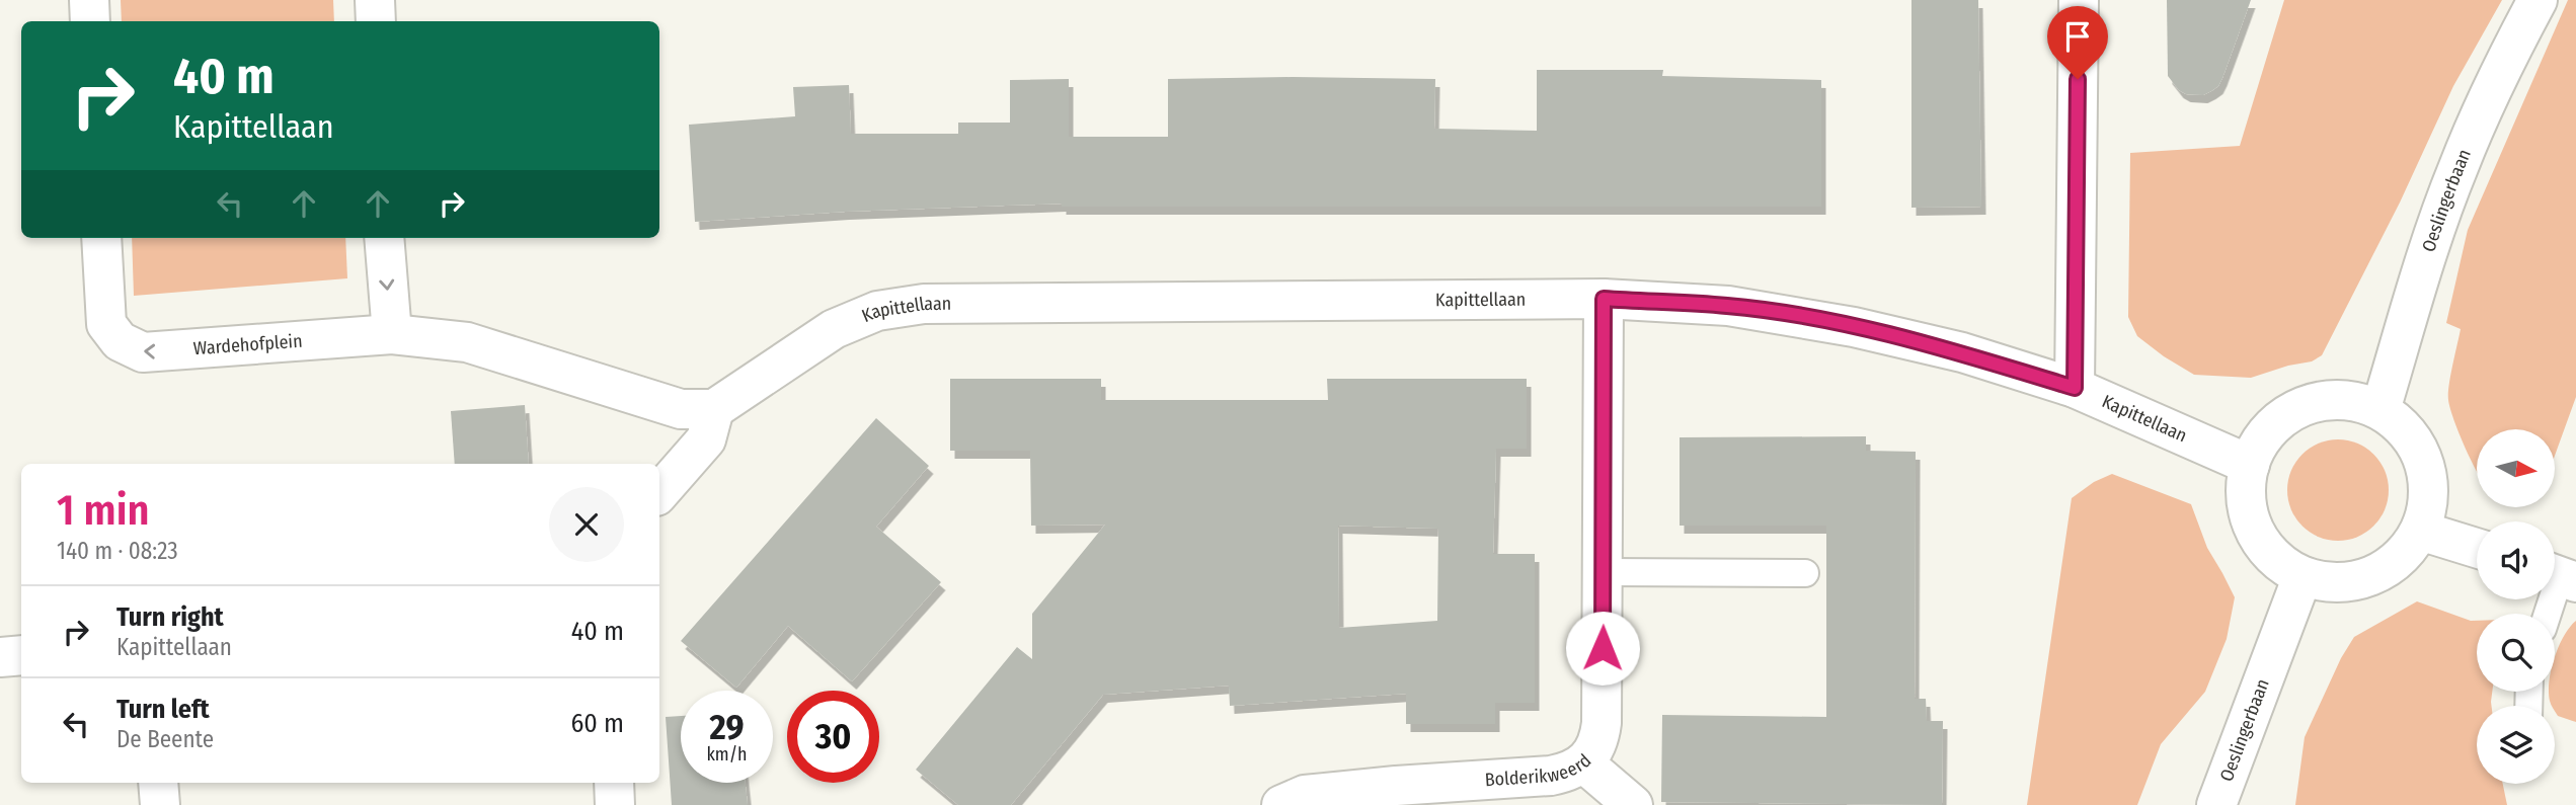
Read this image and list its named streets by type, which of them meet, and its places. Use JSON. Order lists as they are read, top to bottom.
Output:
{
  "streets": {
    "street": [
      "Oeslingerbaan",
      "Kapittellaan",
      "Wardehofplein",
      "Bolderikweerd"
    ]
  },
  "crossings": [
    ["Oeslingerbaan", "Kapittellaan"],
    ["Kapittellaan", "Bolderikweerd"]
  ],
  "north": "right",
  "page": {
    "turn": ["40 m", "Kapittellaan"],
    "heading": ["1 min", "140 m · 08:23"],
    "list": [
      {
        "name": "Turn right",
        "note": "Kapittellaan",
        "value": "40 m"
      },
      {
        "name": "Turn left",
        "note": "De Beente",
        "value": "60 m"
      }
    ],
    "speed": "29 km/h",
    "limit": "30"
  }
}
